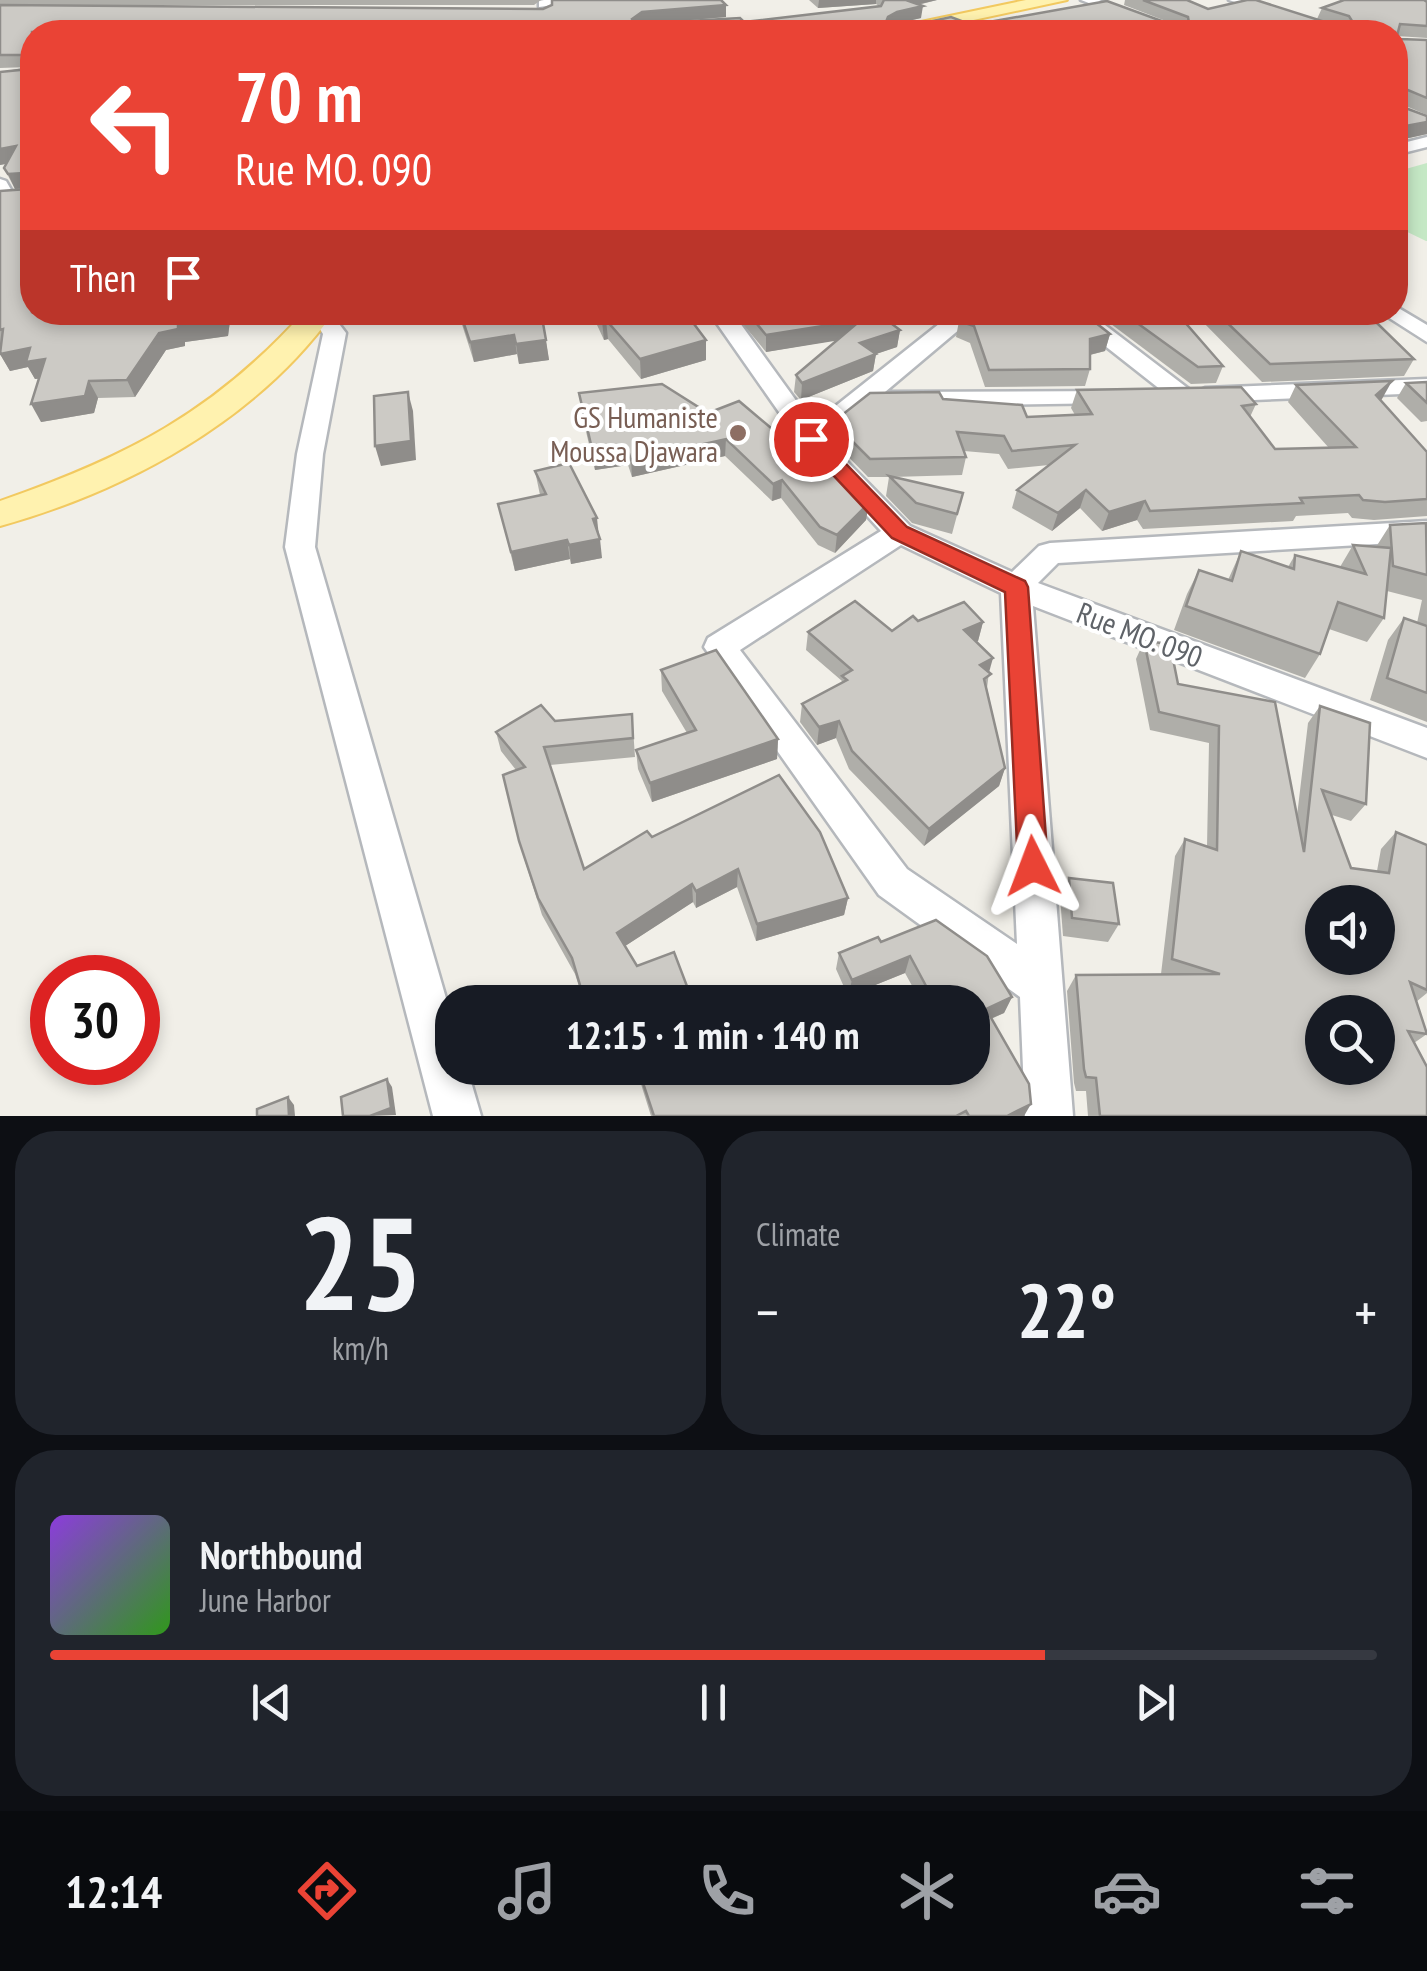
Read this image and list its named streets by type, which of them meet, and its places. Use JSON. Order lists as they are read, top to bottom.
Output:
{
  "streets": {
    "street": ["Rue MO. 090"]
  },
  "places": ["GS Humaniste Moussa Djawara"],
  "page": {
    "turn": ["70 m", "Rue MO. 090"],
    "then": "Then",
    "limit": "30",
    "trip": "12:15 · 1 min · 140 m",
    "tile": [
      ["25", "km/h"],
      "Climate"
    ],
    "heat": ["−", "22°", "+"],
    "song": ["Northbound", "June Harbor"],
    "tabs": "12:14"
  }
}
